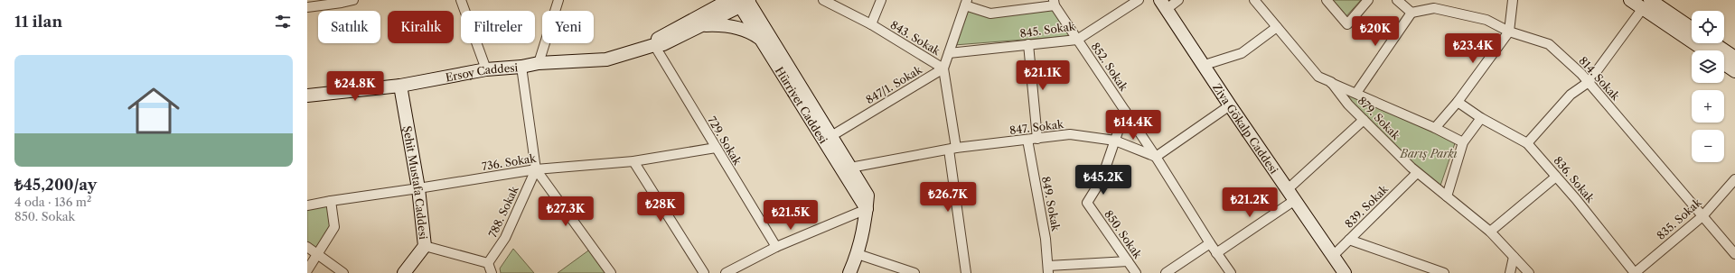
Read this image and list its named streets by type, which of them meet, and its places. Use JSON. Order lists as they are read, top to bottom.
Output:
{
  "streets": {
    "main road": [
      "Ersoy Caddesi",
      "Hürriyet Caddesi",
      "Ziya Gökalp Caddesi",
      "Şehit Mustafa Caddesi"
    ],
    "street": [
      "845. Sokak",
      "843. Sokak",
      "852. Sokak",
      "814. Sokak",
      "847/1. Sokak",
      "879. Sokak",
      "847. Sokak",
      "729. Sokak",
      "736. Sokak",
      "836. Sokak",
      "849. Sokak",
      "839. Sokak",
      "788. Sokak",
      "835. Sokak",
      "850. Sokak"
    ]
  },
  "crossings": [
    ["845. Sokak", "852. Sokak"],
    ["843. Sokak", "847/1. Sokak"],
    ["843. Sokak", "847. Sokak"],
    ["852. Sokak", "847. Sokak"],
    ["852. Sokak", "850. Sokak"],
    ["Ersoy Caddesi", "Hürriyet Caddesi"],
    ["Ersoy Caddesi", "729. Sokak"],
    ["Ersoy Caddesi", "Şehit Mustafa Caddesi"],
    ["814. Sokak", "835. Sokak"],
    ["847/1. Sokak", "Hürriyet Caddesi"],
    ["Hürriyet Caddesi", "847. Sokak"],
    ["879. Sokak", "839. Sokak"],
    ["847. Sokak", "849. Sokak"],
    ["847. Sokak", "850. Sokak"],
    ["Ziya Gökalp Caddesi", "839. Sokak"],
    ["729. Sokak", "736. Sokak"],
    ["736. Sokak", "Şehit Mustafa Caddesi"],
    ["736. Sokak", "788. Sokak"],
    ["836. Sokak", "835. Sokak"]
  ],
  "parks": ["Barış Parkı"],
  "page": {
    "heading": "11 ilan",
    "map_buttons": ["+", "−"],
    "chip": [
      "Satılık",
      "Kiralık",
      "Filtreler",
      "Yeni"
    ],
    "price": [
      "₺20K",
      "₺23.4K",
      "₺21.1K",
      "₺24.8K",
      "₺14.4K",
      "₺45.2K",
      "₺26.7K",
      "₺21.2K",
      "₺28K",
      "₺27.3K",
      "₺21.5K"
    ],
    "list": [
      {
        "name": "₺45,200/ay",
        "note": "4 oda · 136 m² · 850. Sokak"
      }
    ]
  }
}
